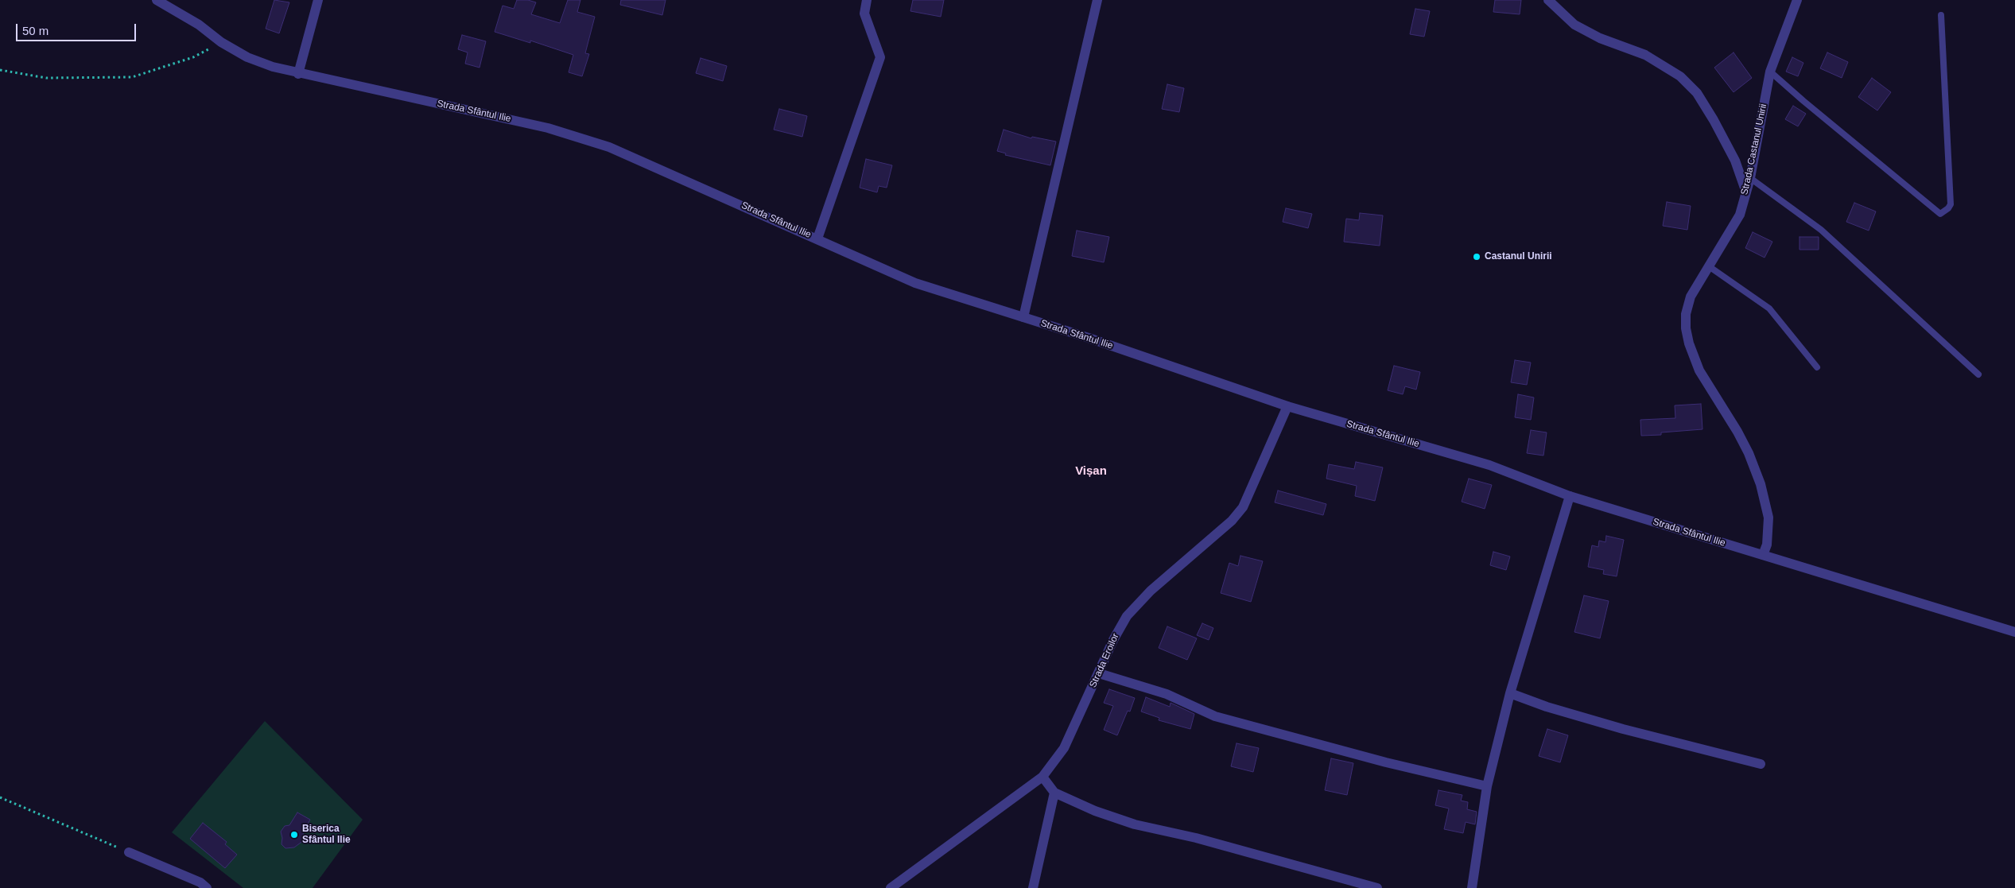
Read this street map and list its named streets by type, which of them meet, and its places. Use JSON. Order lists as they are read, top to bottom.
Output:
{
  "streets": {
    "street": ["Strada Sfântul Ilie", "Strada Castanul Unirii", "Strada Eroilor"]
  },
  "crossings": [
    ["Strada Sfântul Ilie", "Strada Castanul Unirii"],
    ["Strada Sfântul Ilie", "Strada Eroilor"]
  ],
  "districts": ["Vișan"],
  "places": ["Castanul Unirii", "Biserica Sfântul Ilie"],
  "scale_bar": "50 m"
}
